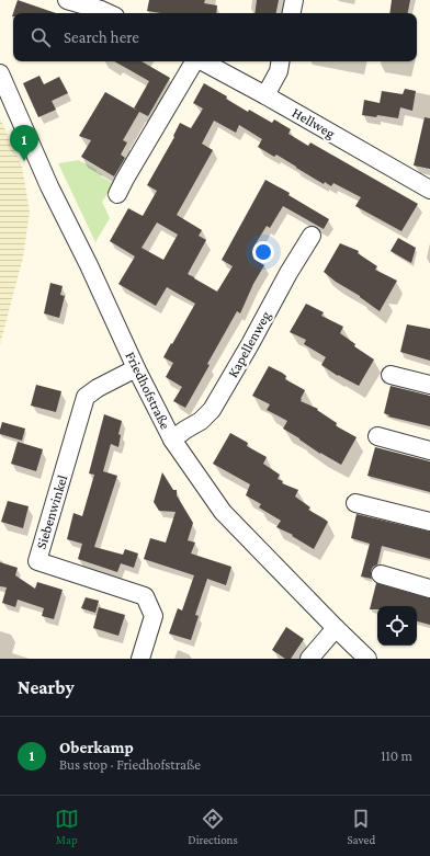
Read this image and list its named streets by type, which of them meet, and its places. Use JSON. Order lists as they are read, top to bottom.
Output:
{
  "streets": {
    "street": [
      "Hellweg",
      "Kapellenweg",
      "Friedhofstraße",
      "Siebenwinkel"
    ]
  },
  "crossings": [
    ["Kapellenweg", "Friedhofstraße"],
    ["Friedhofstraße", "Siebenwinkel"]
  ],
  "page": {
    "search": "Search here",
    "pins": "1",
    "heading": "Nearby",
    "list": [
      {
        "mark": "1",
        "name": "Oberkamp",
        "note": "Bus stop · Friedhofstraße",
        "value": "110 m"
      }
    ],
    "nav": ["Map", "Directions", "Saved"]
  }
}
